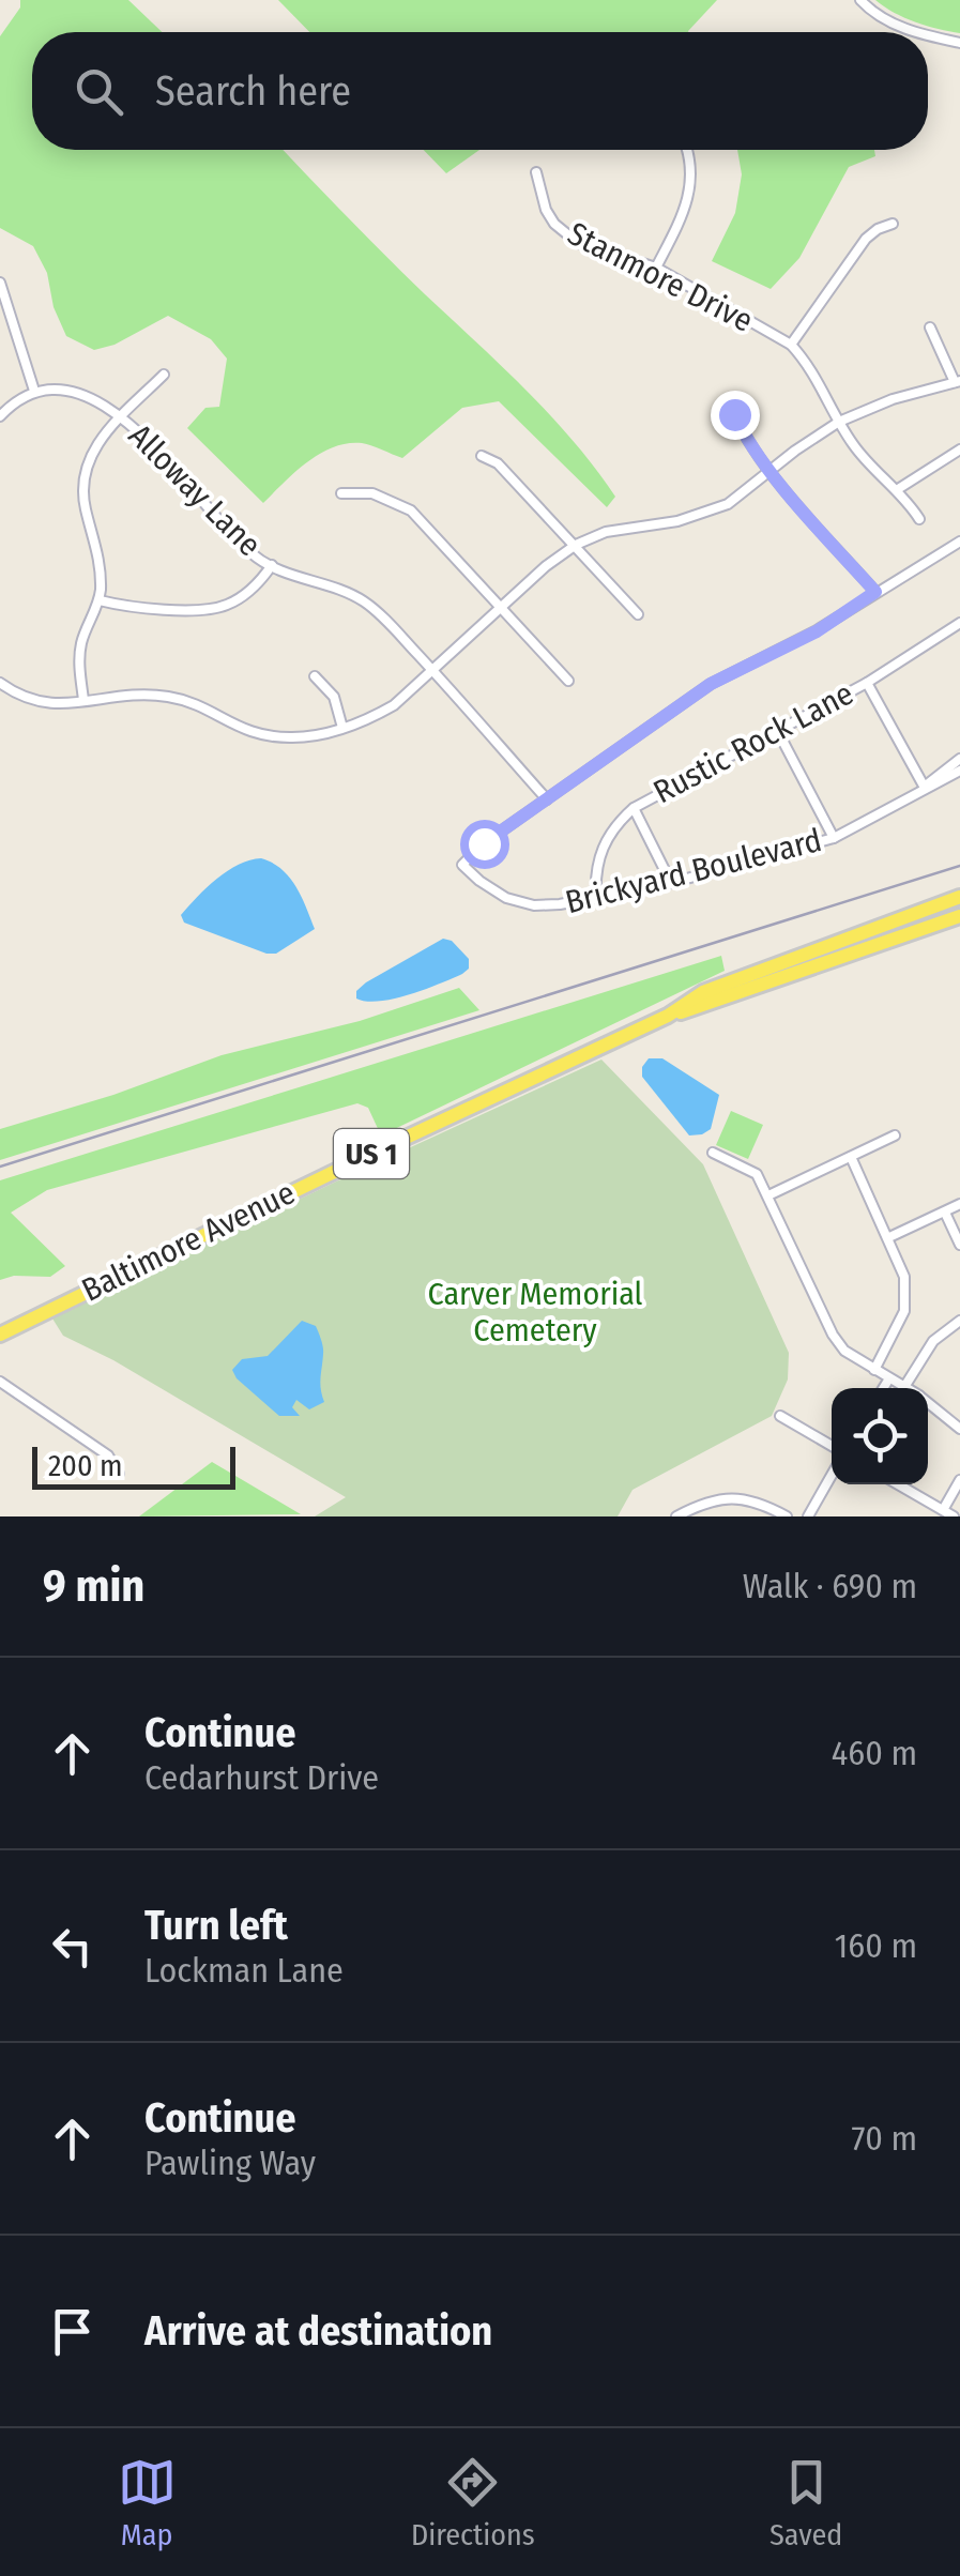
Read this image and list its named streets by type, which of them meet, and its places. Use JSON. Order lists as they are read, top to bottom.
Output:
{
  "streets": {
    "main road": ["US 1", "Baltimore Avenue"],
    "street": [
      "Stanmore Drive",
      "Alloway Lane",
      "Rustic Rock Lane",
      "Brickyard Boulevard"
    ]
  },
  "crossings": [
    ["Alloway Lane", "Brickyard Boulevard"],
    ["Rustic Rock Lane", "Brickyard Boulevard"]
  ],
  "parks": ["Carver Memorial Cemetery"],
  "scale_bar": "200 m",
  "page": {
    "search": "Search here",
    "scale": "200 m",
    "heading": ["9 min", "Walk · 690 m"],
    "list": [
      ["Continue", "Cedarhurst Drive", "460 m"],
      ["Turn left", "Lockman Lane", "160 m"],
      ["Continue", "Pawling Way", "70 m"],
      "Arrive at destination"
    ],
    "nav": ["Map", "Directions", "Saved"]
  }
}
